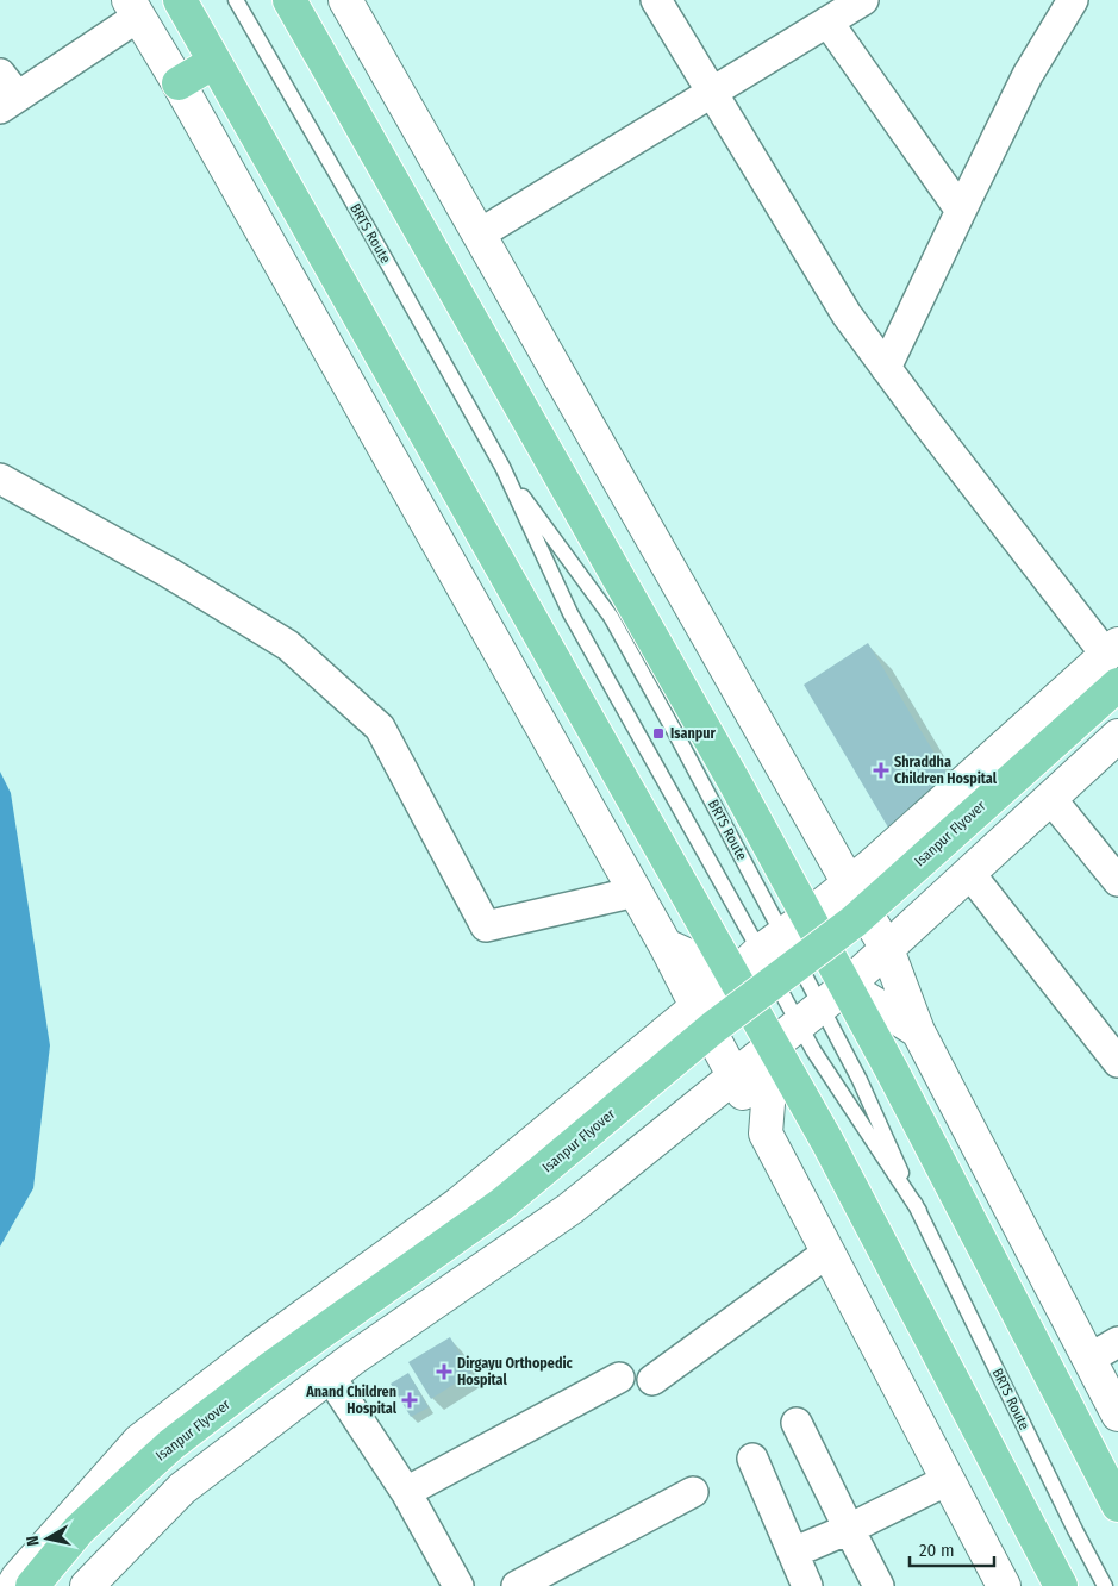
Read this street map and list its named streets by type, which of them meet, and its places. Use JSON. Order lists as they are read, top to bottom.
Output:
{
  "streets": {
    "main road": ["Isanpur Flyover"],
    "lane": ["BRTS Route"]
  },
  "places": {
    "transit": ["Isanpur"],
    "health": ["Shraddha Children Hospital", "Dirgayu Orthopedic Hospital", "Anand Children Hospital"]
  },
  "scale_bar": "20 m",
  "north": "left"
}
